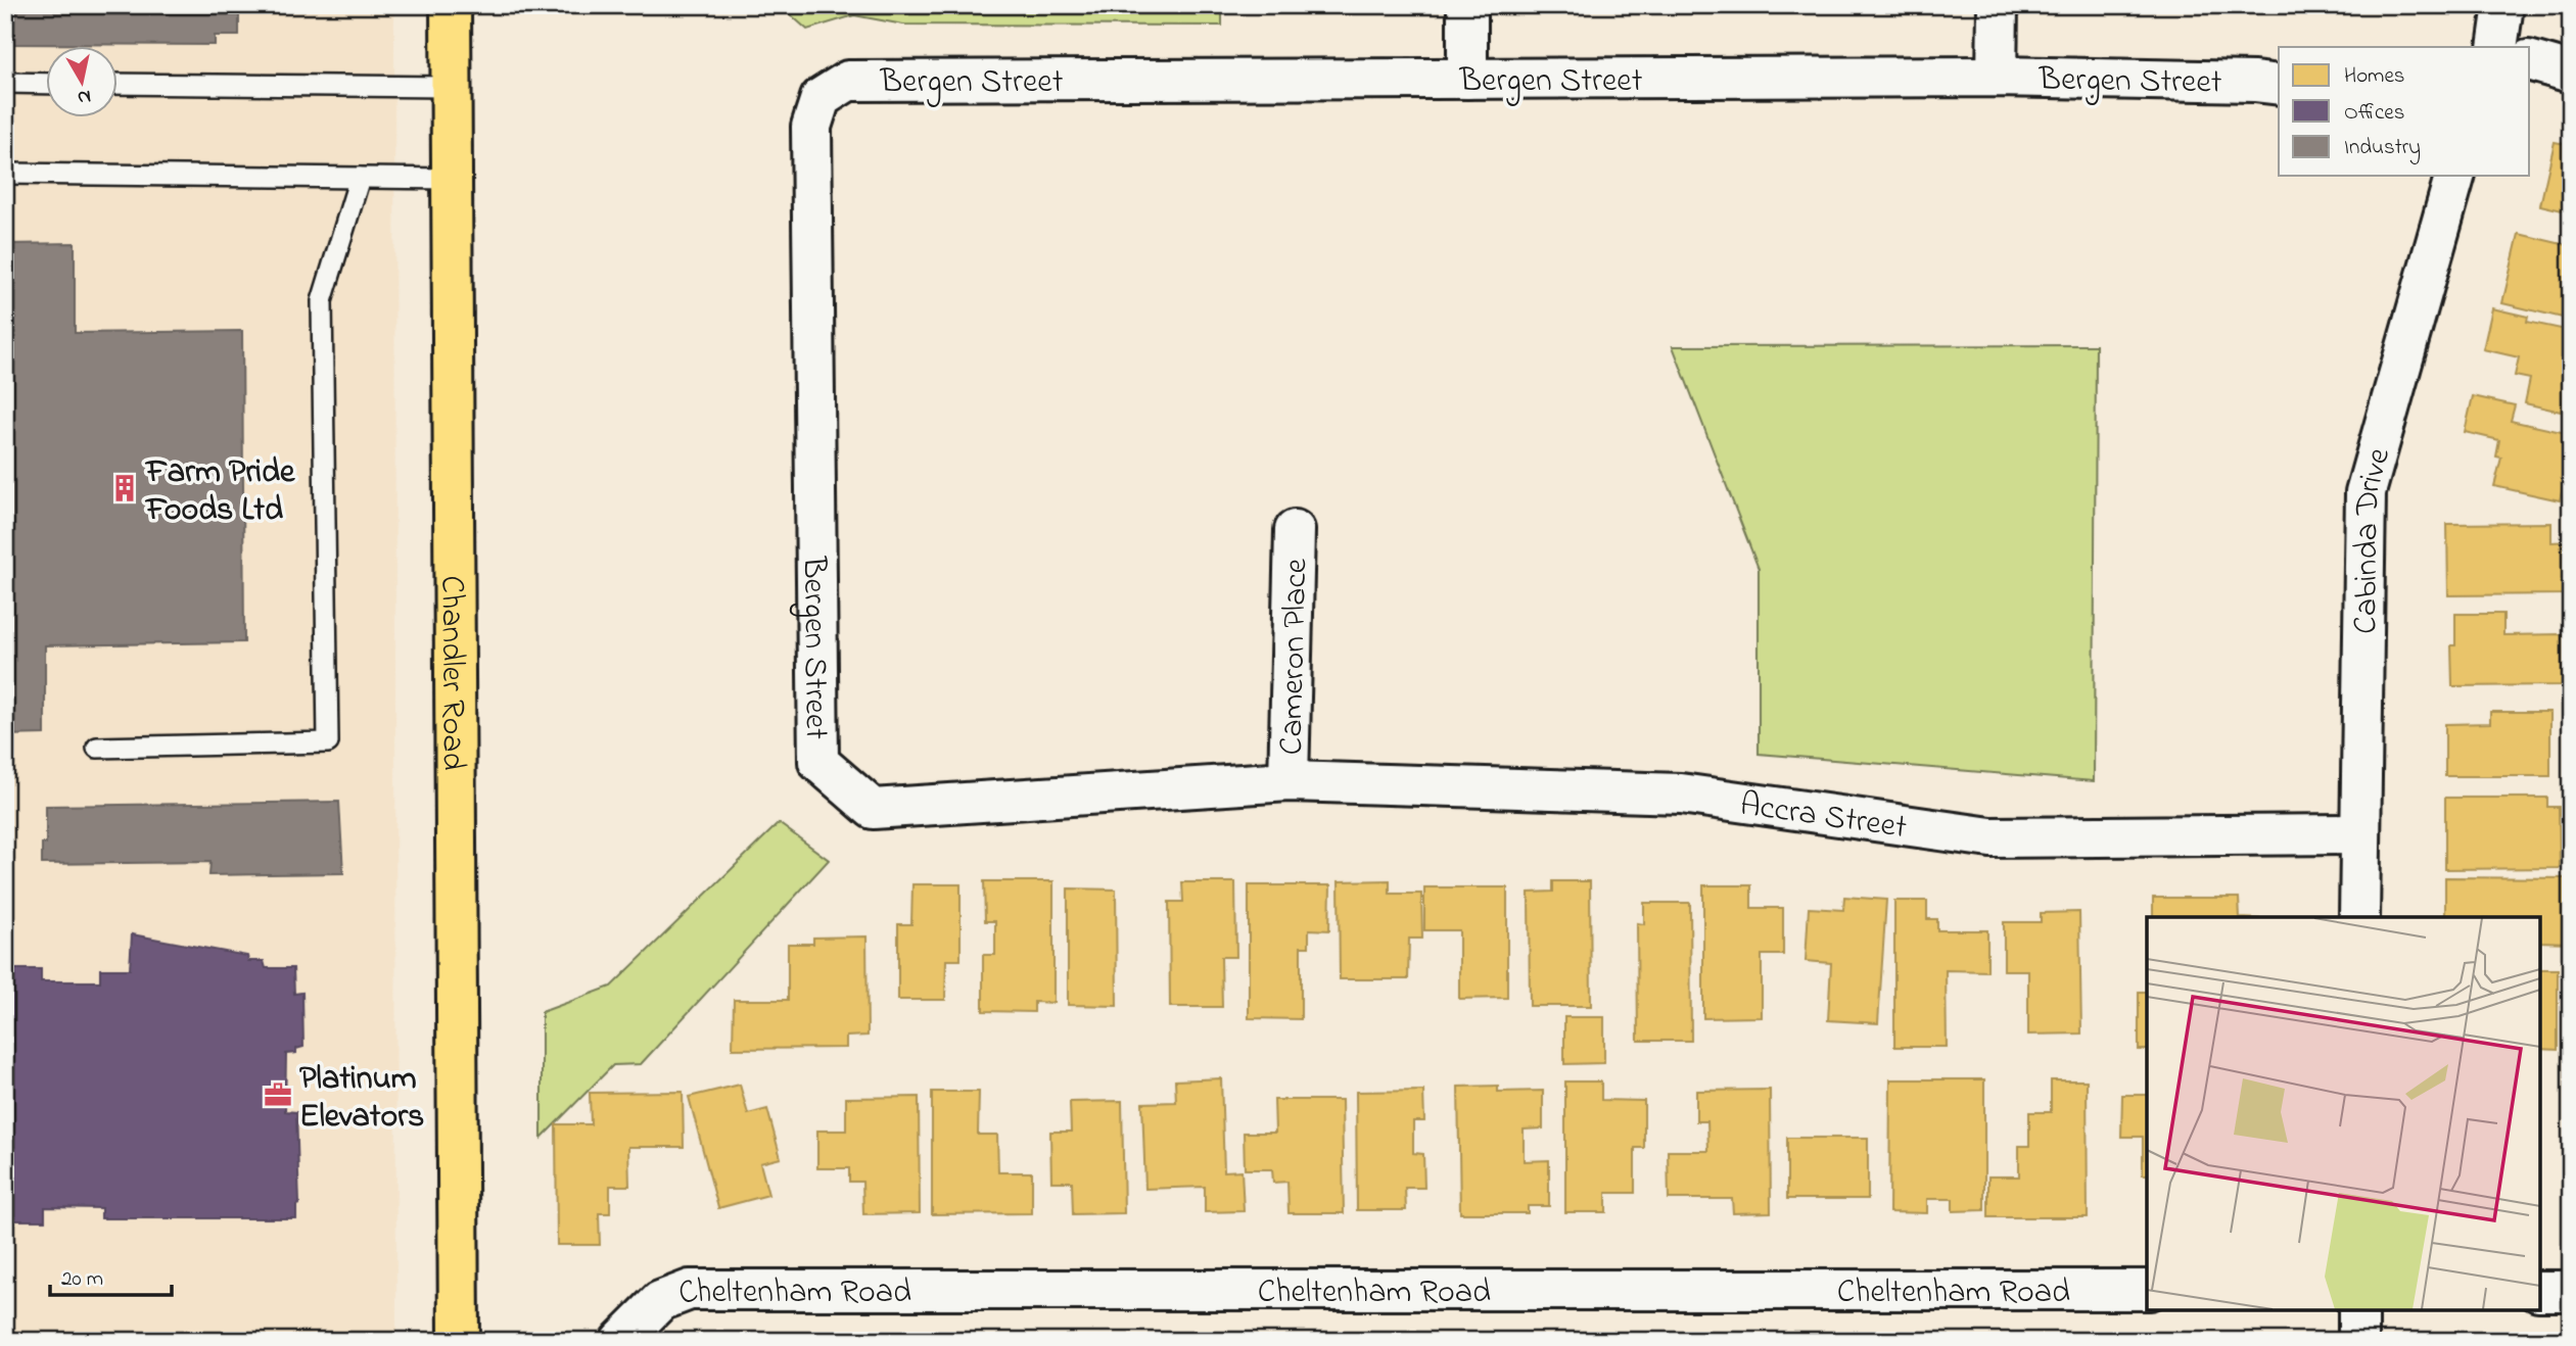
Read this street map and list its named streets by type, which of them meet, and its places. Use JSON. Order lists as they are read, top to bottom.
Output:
{
  "streets": {
    "main road": ["Chandler Road"],
    "street": [
      "Bergen Street",
      "Cabinda Drive",
      "Cameron Place",
      "Accra Street",
      "Cheltenham Road"
    ]
  },
  "crossings": [
    ["Bergen Street", "Cameron Place"],
    ["Bergen Street", "Accra Street"],
    ["Cabinda Drive", "Accra Street"],
    ["Cameron Place", "Accra Street"]
  ],
  "places": {
    "building": ["Farm Pride Foods Ltd"],
    "office": ["Platinum Elevators"]
  },
  "legend": ["Homes", "Offices", "Industry"],
  "scale_bar": "20 m",
  "north": "bottom"
}
